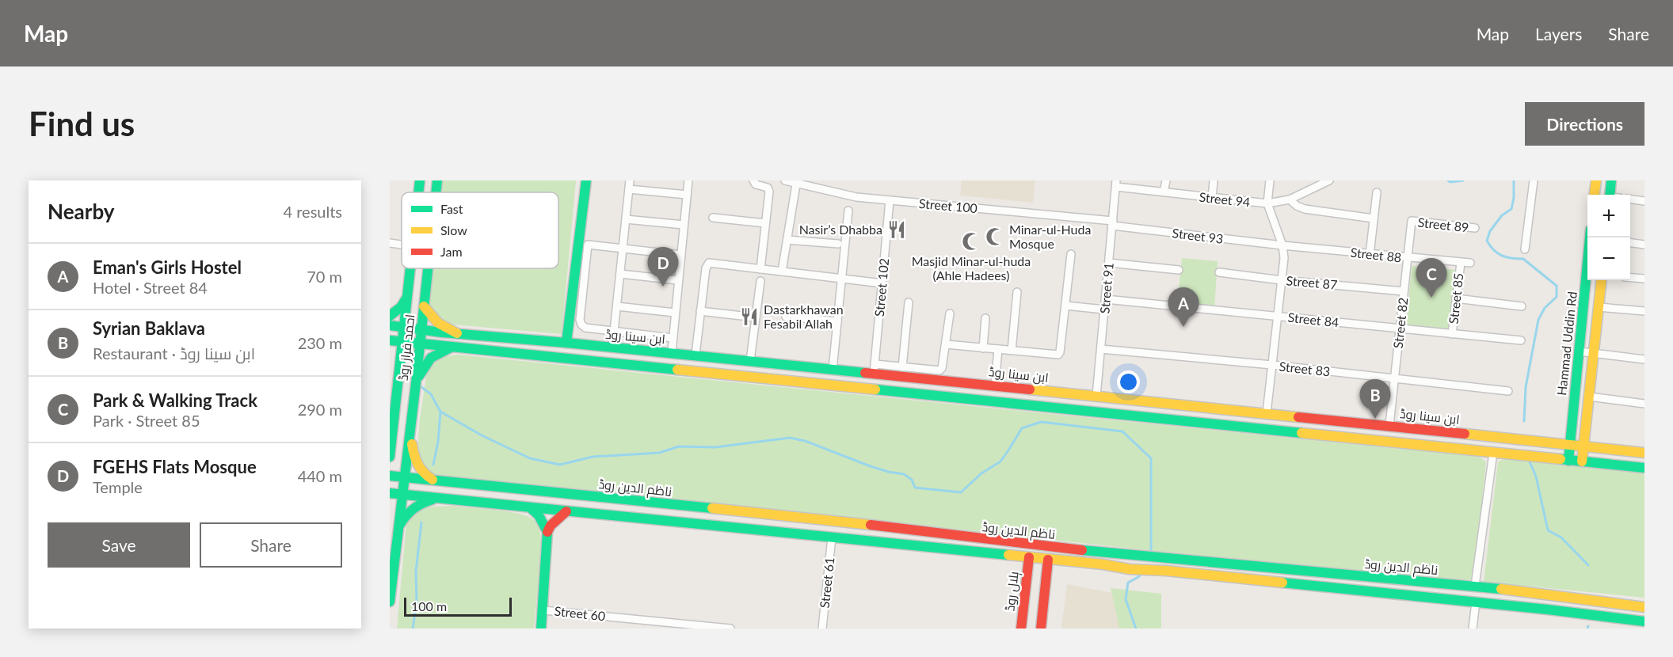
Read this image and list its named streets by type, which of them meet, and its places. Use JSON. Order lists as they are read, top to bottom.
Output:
{
  "streets": {
    "main road": [
      "ابن سینا روڈ",
      "Hammad Uddin Rd",
      "احمد فراز روڈ",
      "ناظم الدین روڈ",
      "ہلال روڈ"
    ],
    "street": [
      "Street 94",
      "Street 100",
      "Street 89",
      "Street 93",
      "Street 88",
      "Street 87",
      "Street 102",
      "Street 91",
      "Street 85",
      "Street 84",
      "Street 82",
      "Street 83",
      "Street 61",
      "Street 60"
    ]
  },
  "crossings": [
    ["Street 94", "Street 91"],
    ["Street 100", "Street 93"],
    ["Street 100", "Street 102"],
    ["Street 100", "Street 91"],
    ["Street 89", "Street 82"],
    ["Street 93", "Street 88"],
    ["Street 93", "Street 91"],
    ["Street 88", "Street 85"],
    ["Street 88", "Street 82"],
    ["Street 87", "Street 82"],
    ["Street 102", "ابن سینا روڈ"],
    ["Street 91", "Street 84"],
    ["Street 91", "ابن سینا روڈ"],
    ["Street 91", "Street 83"],
    ["Street 85", "Street 84"],
    ["Street 84", "Street 82"],
    ["Street 82", "ابن سینا روڈ"],
    ["Street 82", "Street 83"],
    ["ابن سینا روڈ", "Hammad Uddin Rd"],
    ["ابن سینا روڈ", "احمد فراز روڈ"],
    ["احمد فراز روڈ", "ناظم الدین روڈ"],
    ["ناظم الدین روڈ", "Street 61"],
    ["ناظم الدین روڈ", "ہلال روڈ"]
  ],
  "places": {
    "restaurant": ["Nasir’s Dhabba", "Dastarkhawan Fesabil Allah"],
    "mosque": ["Minar-ul-Huda Mosque", "Masjid Minar-ul-huda (Ahle Hadees)"]
  },
  "legend": ["Fast", "Slow", "Jam"],
  "scale_bar": "100 m",
  "page": {
    "header": "Map",
    "nav": ["Map", "Layers", "Share"],
    "buttons": [
      "Directions",
      ["Save", "Share"]
    ],
    "title": "Find us",
    "heading": ["Nearby", "4 results"],
    "map_buttons": ["+", "−"],
    "list": [
      {
        "mark": "A",
        "name": "Eman's Girls Hostel",
        "note": "Hotel · Street 84",
        "value": "70 m"
      },
      {
        "mark": "B",
        "name": "Syrian Baklava",
        "note": "Restaurant · ابن سینا روڈ",
        "value": "230 m"
      },
      {
        "mark": "C",
        "name": "Park & Walking Track",
        "note": "Park · Street 85",
        "value": "290 m"
      },
      {
        "mark": "D",
        "name": "FGEHS Flats Mosque",
        "note": "Temple",
        "value": "440 m"
      }
    ],
    "pins": [
      "D",
      "C",
      "A",
      "B"
    ],
    "scale": "100 m"
  }
}
